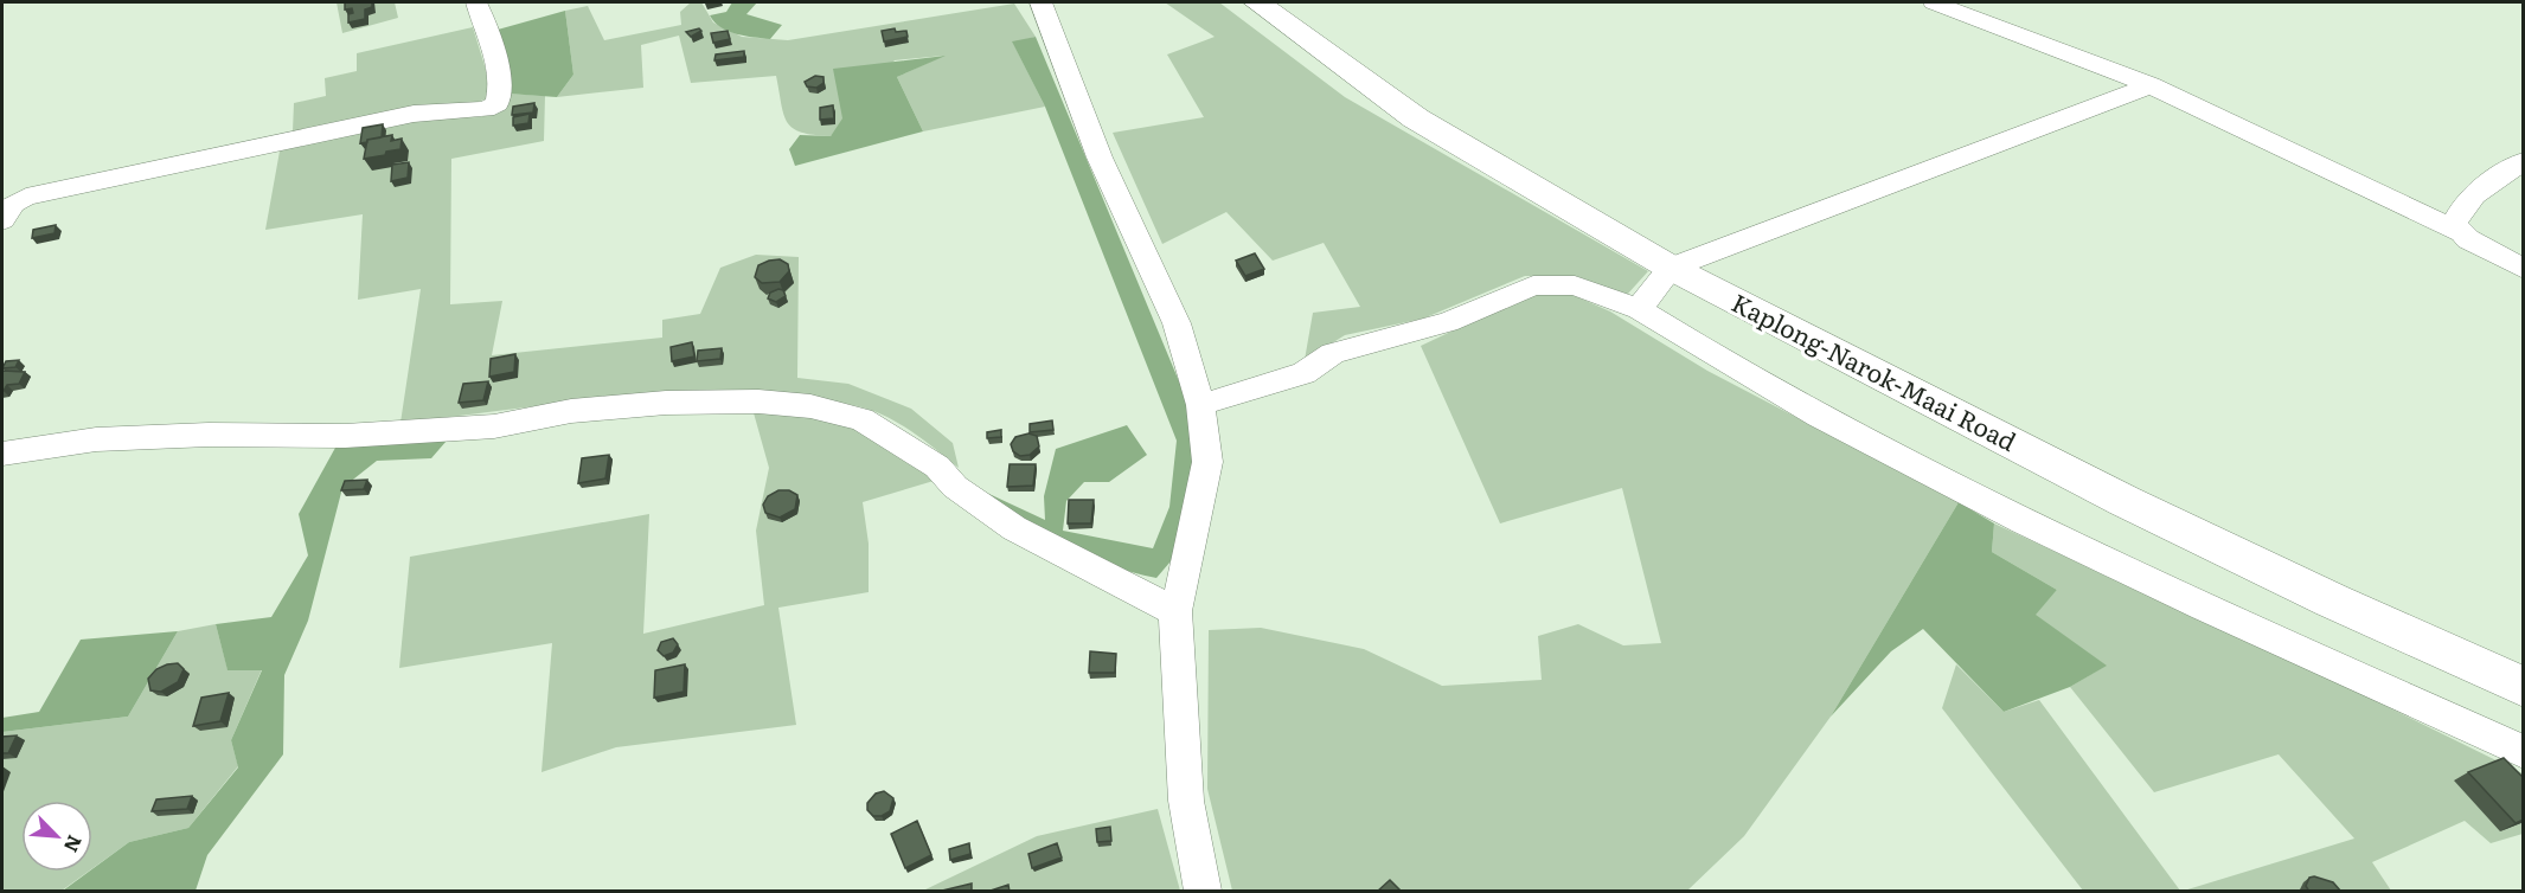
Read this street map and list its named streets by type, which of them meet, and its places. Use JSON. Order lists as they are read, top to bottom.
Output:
{
  "streets": {
    "highway": ["Kaplong-Narok-Maai Road"]
  },
  "north": "bottom right"
}
